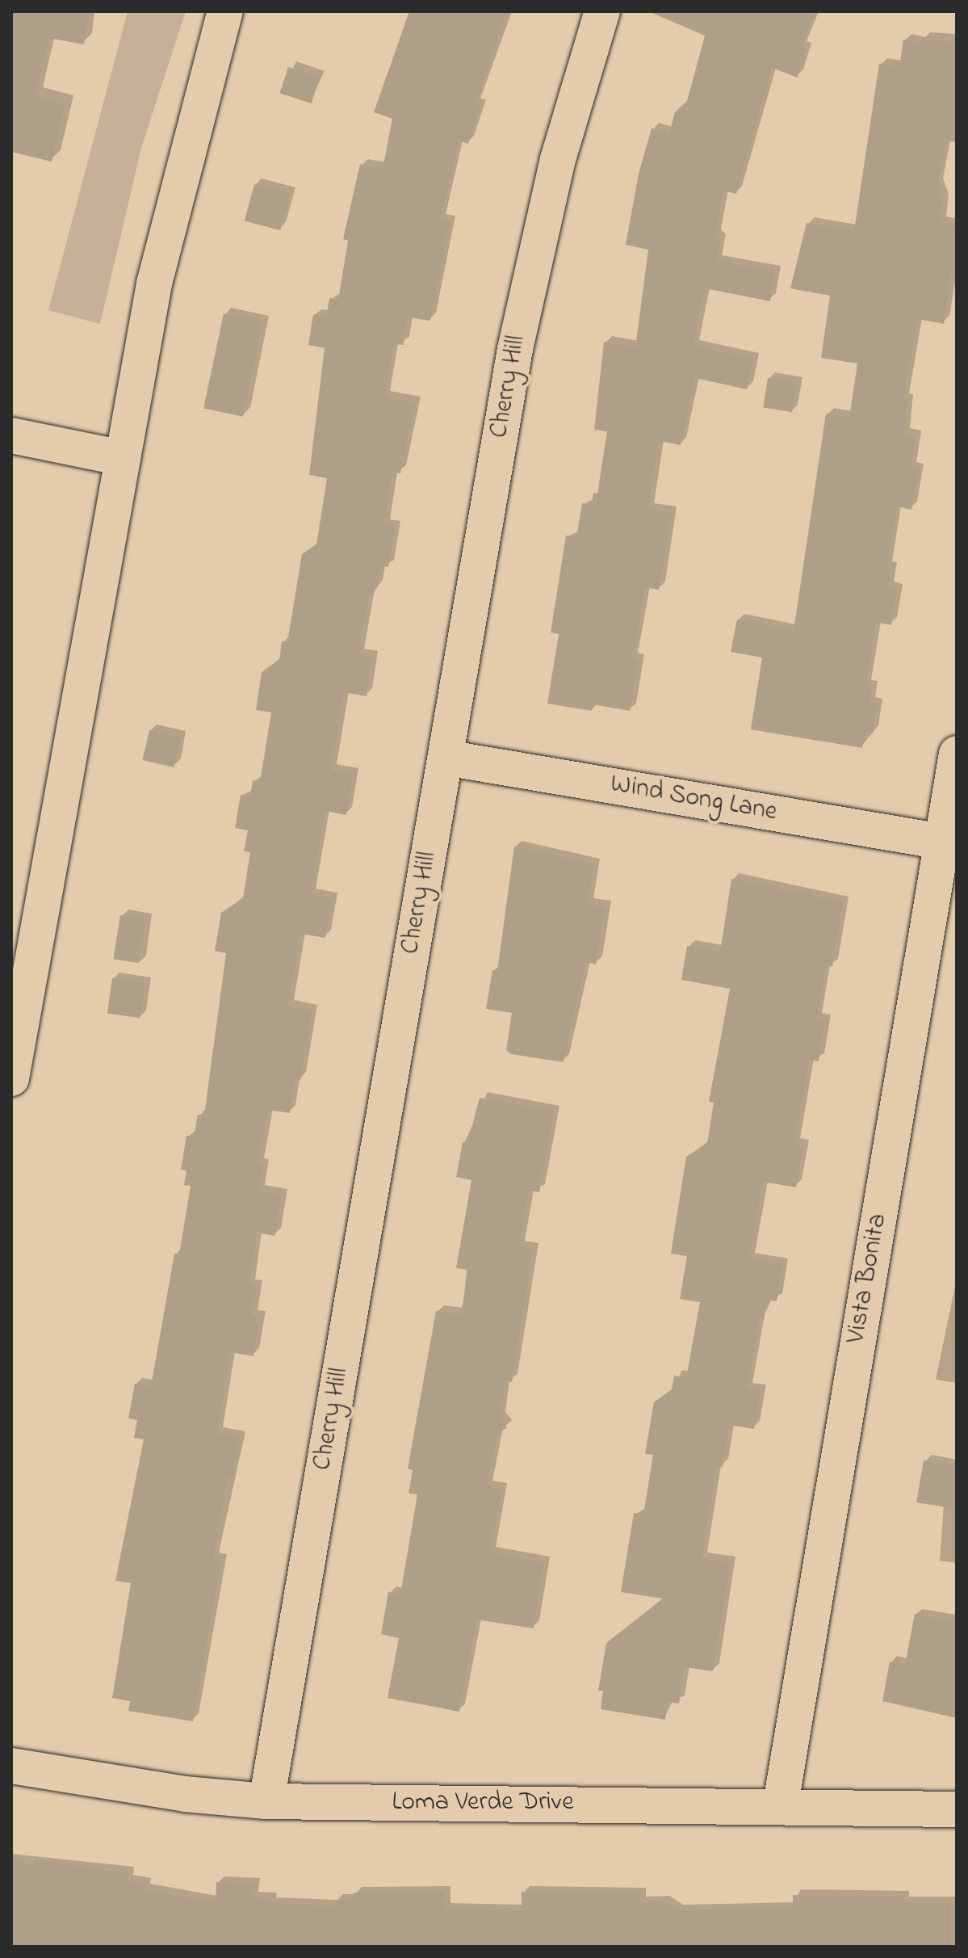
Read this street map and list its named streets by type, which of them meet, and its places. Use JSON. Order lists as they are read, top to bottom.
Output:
{
  "streets": {
    "street": [
      "Cherry Hill",
      "Wind Song Lane",
      "Vista Bonita",
      "Loma Verde Drive"
    ]
  },
  "crossings": [
    ["Cherry Hill", "Wind Song Lane"],
    ["Cherry Hill", "Loma Verde Drive"],
    ["Wind Song Lane", "Vista Bonita"],
    ["Vista Bonita", "Loma Verde Drive"]
  ]
}
